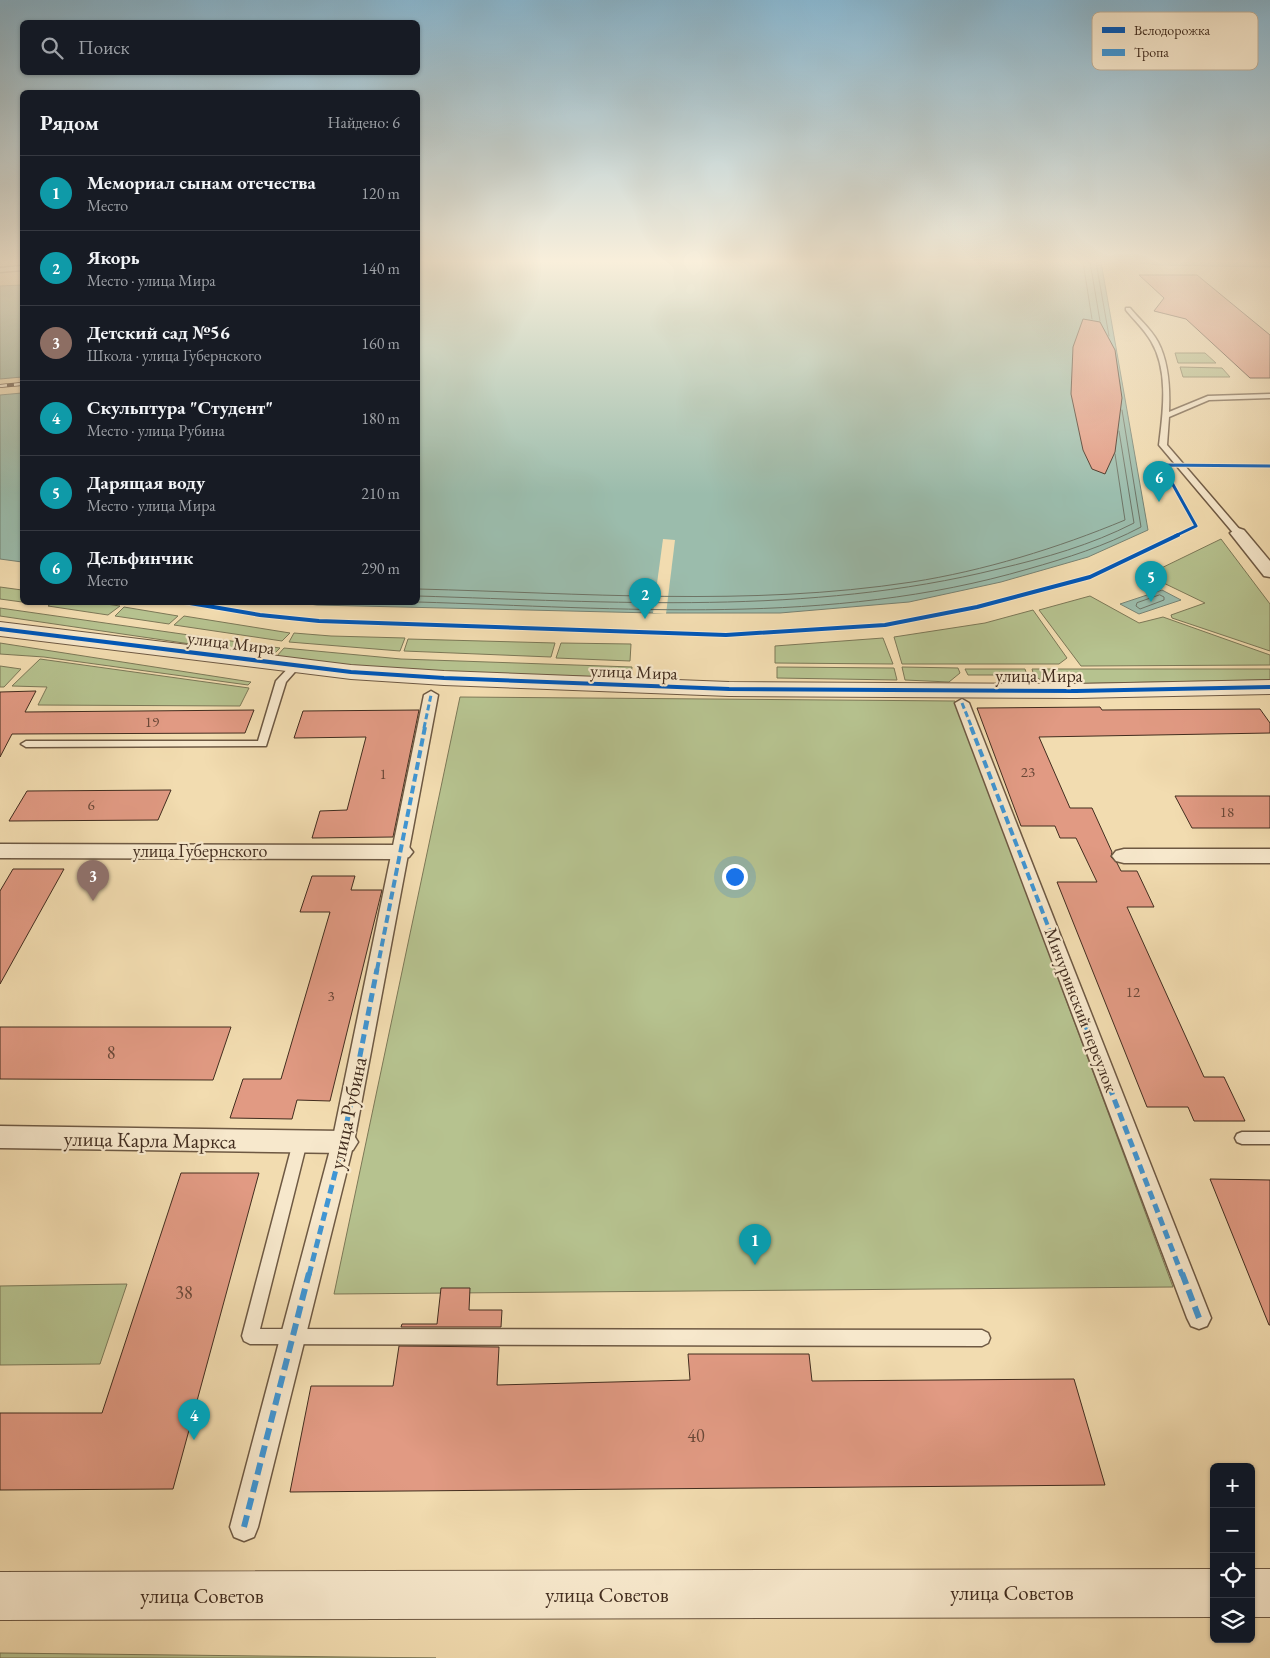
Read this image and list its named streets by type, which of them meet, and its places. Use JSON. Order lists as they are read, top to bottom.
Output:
{
  "streets": {
    "street": [
      "улица Мира",
      "улица Губернского",
      "Мичуринский переулок",
      "улица Рубина",
      "улица Карла Маркса",
      "улица Советов"
    ]
  },
  "crossings": [
    ["улица Губернского", "улица Рубина"],
    ["улица Рубина", "улица Карла Маркса"]
  ],
  "house_numbers": [
    "19",
    "23",
    "1",
    "6",
    "18",
    "12",
    "3",
    "8",
    "38",
    "40"
  ],
  "legend": ["Велодорожка", "Тропа"],
  "page": {
    "search": "Поиск",
    "heading": ["Рядом", "Найдено: 6"],
    "list": [
      {
        "mark": "1",
        "name": "Мемориал сынам отечества",
        "note": "Место",
        "value": "120 m"
      },
      {
        "mark": "2",
        "name": "Якорь",
        "note": "Место · улица Мира",
        "value": "140 m"
      },
      {
        "mark": "3",
        "name": "Детский сад №56",
        "note": "Школа · улица Губернского",
        "value": "160 m"
      },
      {
        "mark": "4",
        "name": "Скульптура \"Студент\"",
        "note": "Место · улица Рубина",
        "value": "180 m"
      },
      {
        "mark": "5",
        "name": "Дарящая воду",
        "note": "Место · улица Мира",
        "value": "210 m"
      },
      {
        "mark": "6",
        "name": "Дельфинчик",
        "note": "Место",
        "value": "290 m"
      }
    ],
    "pins": [
      "6",
      "5",
      "2",
      "3",
      "1",
      "4"
    ],
    "map_buttons": ["+", "−"]
  }
}
